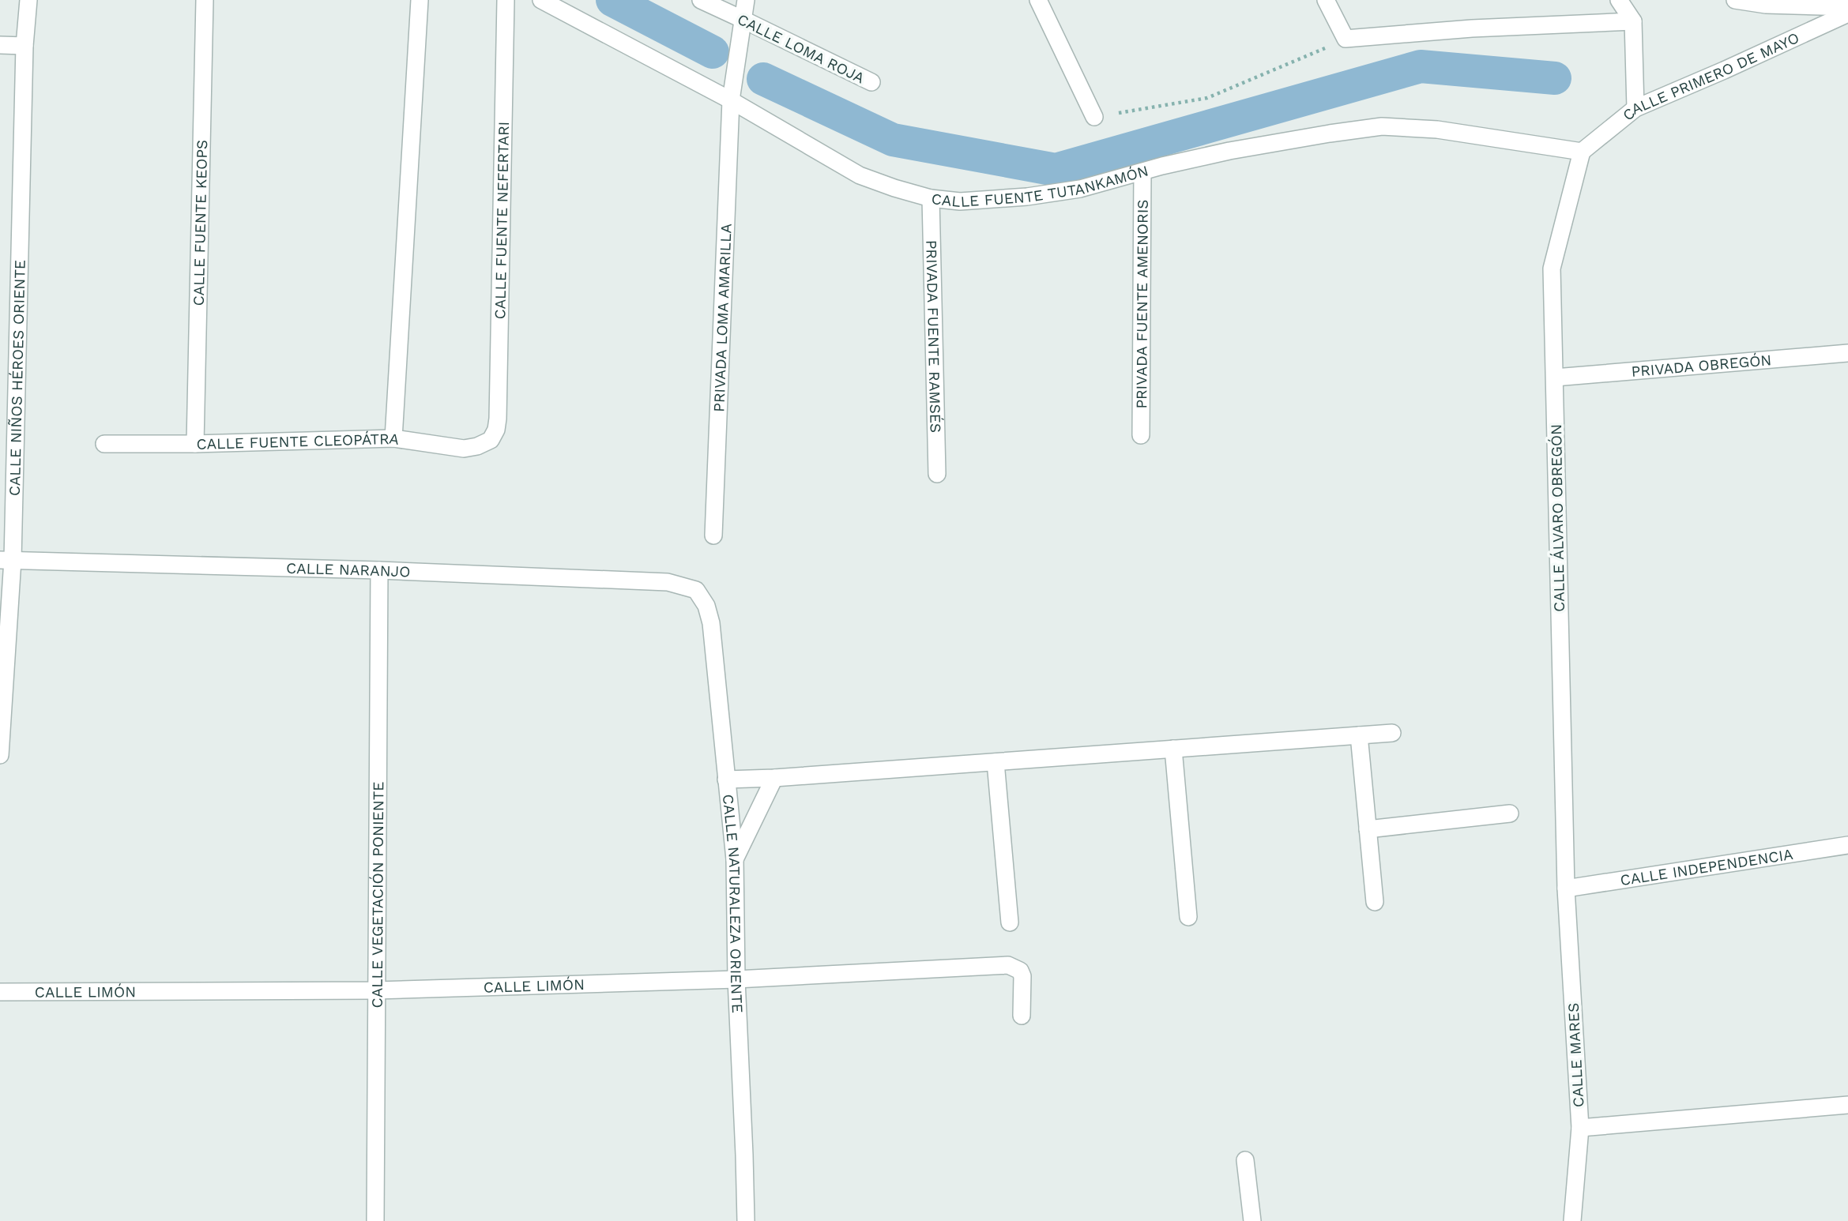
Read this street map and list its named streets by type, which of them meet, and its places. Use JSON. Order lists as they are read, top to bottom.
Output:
{
  "streets": {
    "street": [
      "CALLE LOMA ROJA",
      "CALLE PRIMERO DE MAYO",
      "CALLE FUENTE TUTANKAMÓN",
      "CALLE FUENTE NEFERTARI",
      "CALLE FUENTE KEOPS",
      "PRIVADA FUENTE AMENORIS",
      "PRIVADA LOMA AMARILLA",
      "PRIVADA FUENTE RAMSÉS",
      "PRIVADA OBREGÓN",
      "CALLE NIÑOS HÉROES ORIENTE",
      "CALLE FUENTE CLEOPÁTRA",
      "CALLE ÁLVARO OBREGÓN",
      "CALLE NARANJO",
      "CALLE INDEPENDENCIA",
      "CALLE VEGETACIÓN PONIENTE",
      "CALLE NATURALEZA ORIENTE",
      "CALLE LIMÓN",
      "CALLE MARES"
    ]
  },
  "crossings": [
    ["CALLE LOMA ROJA", "PRIVADA LOMA AMARILLA"],
    ["CALLE PRIMERO DE MAYO", "CALLE FUENTE TUTANKAMÓN"],
    ["CALLE PRIMERO DE MAYO", "CALLE ÁLVARO OBREGÓN"],
    ["CALLE FUENTE TUTANKAMÓN", "PRIVADA FUENTE AMENORIS"],
    ["CALLE FUENTE TUTANKAMÓN", "PRIVADA LOMA AMARILLA"],
    ["CALLE FUENTE TUTANKAMÓN", "PRIVADA FUENTE RAMSÉS"],
    ["CALLE FUENTE TUTANKAMÓN", "CALLE ÁLVARO OBREGÓN"],
    ["CALLE FUENTE NEFERTARI", "CALLE FUENTE CLEOPÁTRA"],
    ["CALLE FUENTE KEOPS", "CALLE FUENTE CLEOPÁTRA"],
    ["PRIVADA OBREGÓN", "CALLE ÁLVARO OBREGÓN"],
    ["CALLE NIÑOS HÉROES ORIENTE", "CALLE NARANJO"],
    ["CALLE ÁLVARO OBREGÓN", "CALLE INDEPENDENCIA"],
    ["CALLE ÁLVARO OBREGÓN", "CALLE MARES"],
    ["CALLE NARANJO", "CALLE VEGETACIÓN PONIENTE"],
    ["CALLE NARANJO", "CALLE NATURALEZA ORIENTE"],
    ["CALLE INDEPENDENCIA", "CALLE MARES"],
    ["CALLE VEGETACIÓN PONIENTE", "CALLE LIMÓN"],
    ["CALLE NATURALEZA ORIENTE", "CALLE LIMÓN"]
  ]
}
